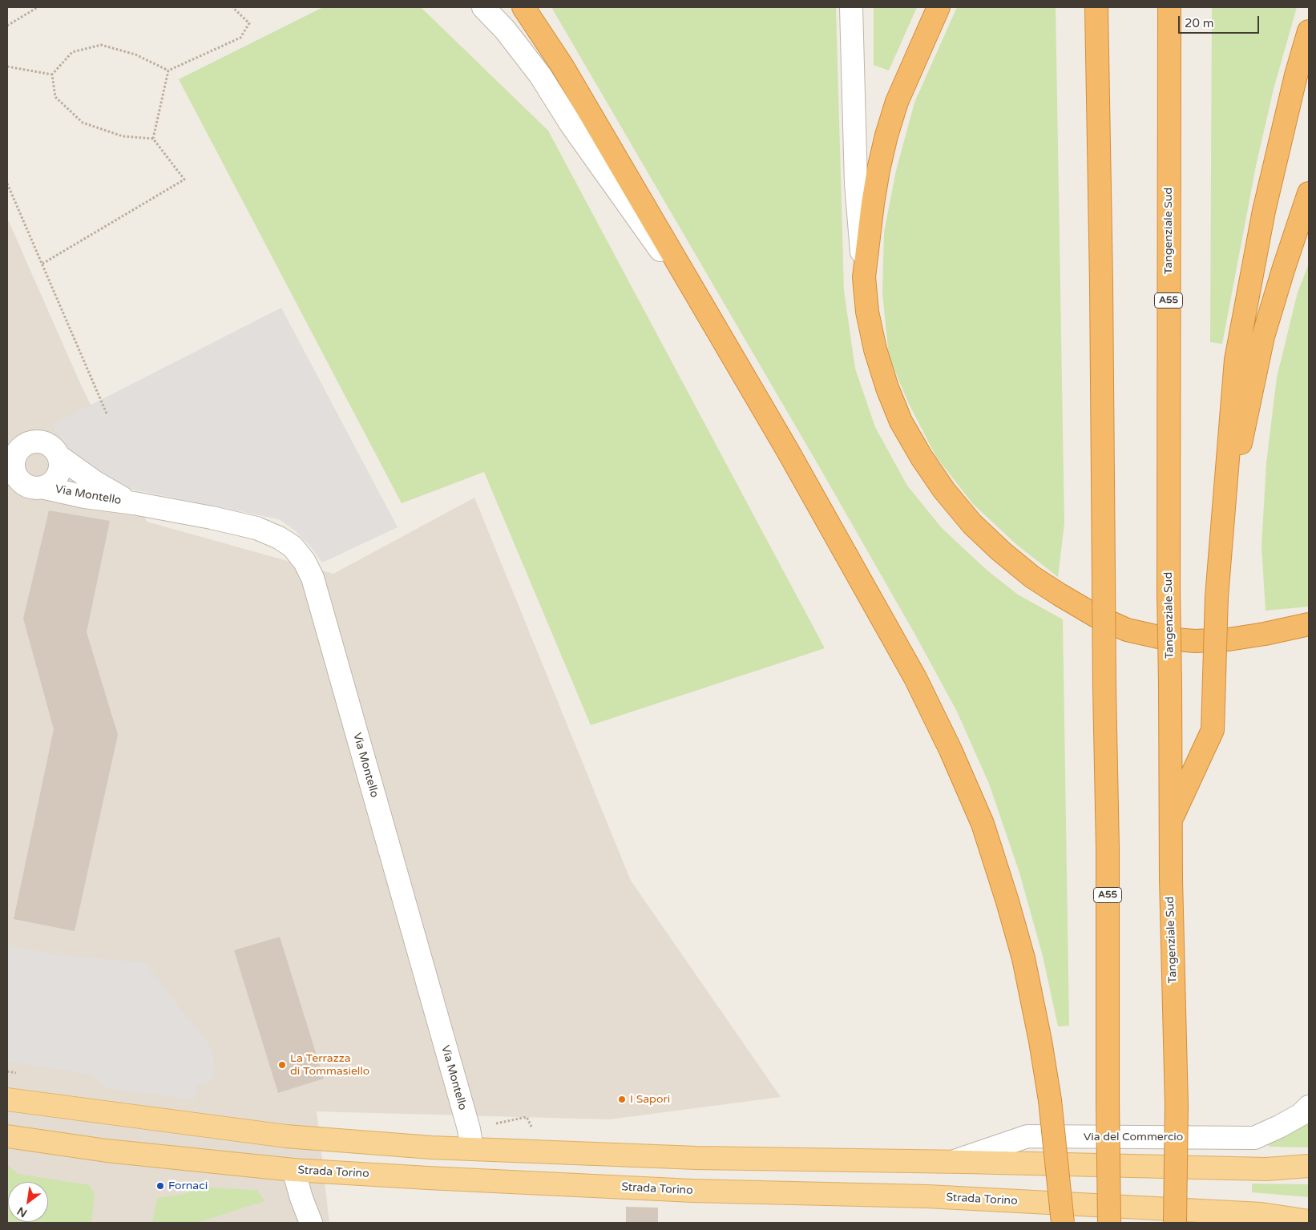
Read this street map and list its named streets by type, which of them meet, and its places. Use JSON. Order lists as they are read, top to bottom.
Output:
{
  "streets": {
    "highway": ["Tangenziale Sud", "A55"],
    "main road": ["Strada Torino"],
    "street": ["Via Montello", "Via del Commercio"]
  },
  "places": ["La Terrazza di Tommasiello", "I Sapori", "Fornaci"],
  "scale_bar": "20 m",
  "north": "bottom left"
}
